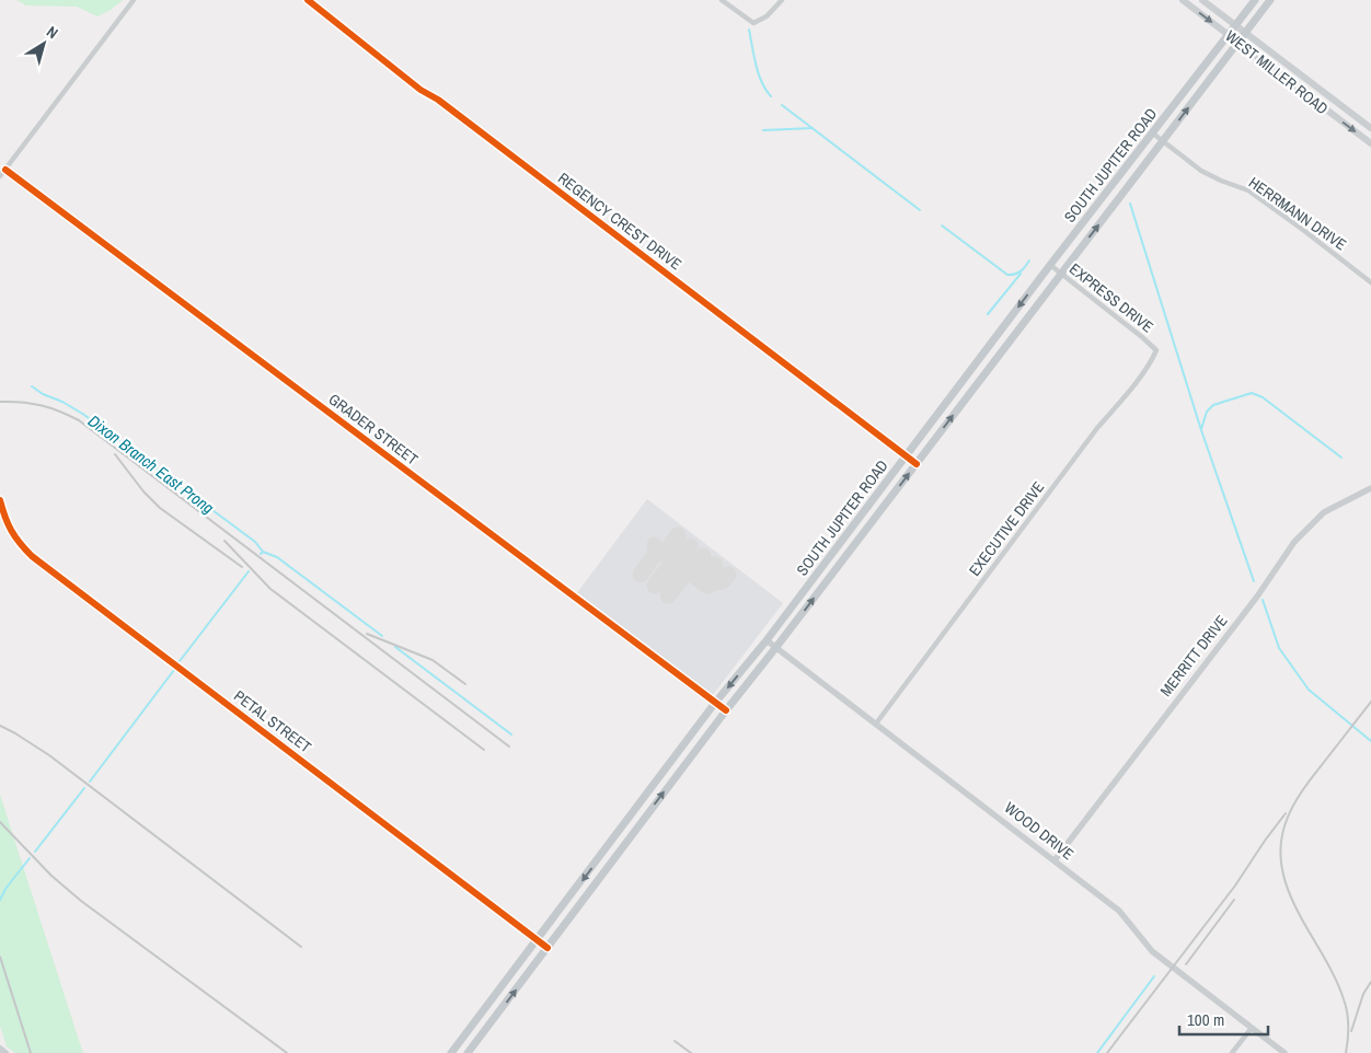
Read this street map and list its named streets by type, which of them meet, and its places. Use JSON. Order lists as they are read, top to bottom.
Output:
{
  "streets": {
    "main road": ["WEST MILLER ROAD", "SOUTH JUPITER ROAD"],
    "street": [
      "HERRMANN DRIVE",
      "REGENCY CREST DRIVE",
      "EXPRESS DRIVE",
      "GRADER STREET",
      "EXECUTIVE DRIVE",
      "MERRITT DRIVE",
      "PETAL STREET",
      "WOOD DRIVE"
    ]
  },
  "crossings": [
    ["WEST MILLER ROAD", "SOUTH JUPITER ROAD"],
    ["SOUTH JUPITER ROAD", "HERRMANN DRIVE"],
    ["SOUTH JUPITER ROAD", "REGENCY CREST DRIVE"],
    ["SOUTH JUPITER ROAD", "EXPRESS DRIVE"],
    ["SOUTH JUPITER ROAD", "GRADER STREET"],
    ["SOUTH JUPITER ROAD", "PETAL STREET"],
    ["SOUTH JUPITER ROAD", "WOOD DRIVE"],
    ["EXPRESS DRIVE", "EXECUTIVE DRIVE"],
    ["EXECUTIVE DRIVE", "WOOD DRIVE"],
    ["MERRITT DRIVE", "WOOD DRIVE"]
  ],
  "water": ["Dixon Branch East Prong"],
  "scale_bar": "100 m",
  "north": "top right"
}
